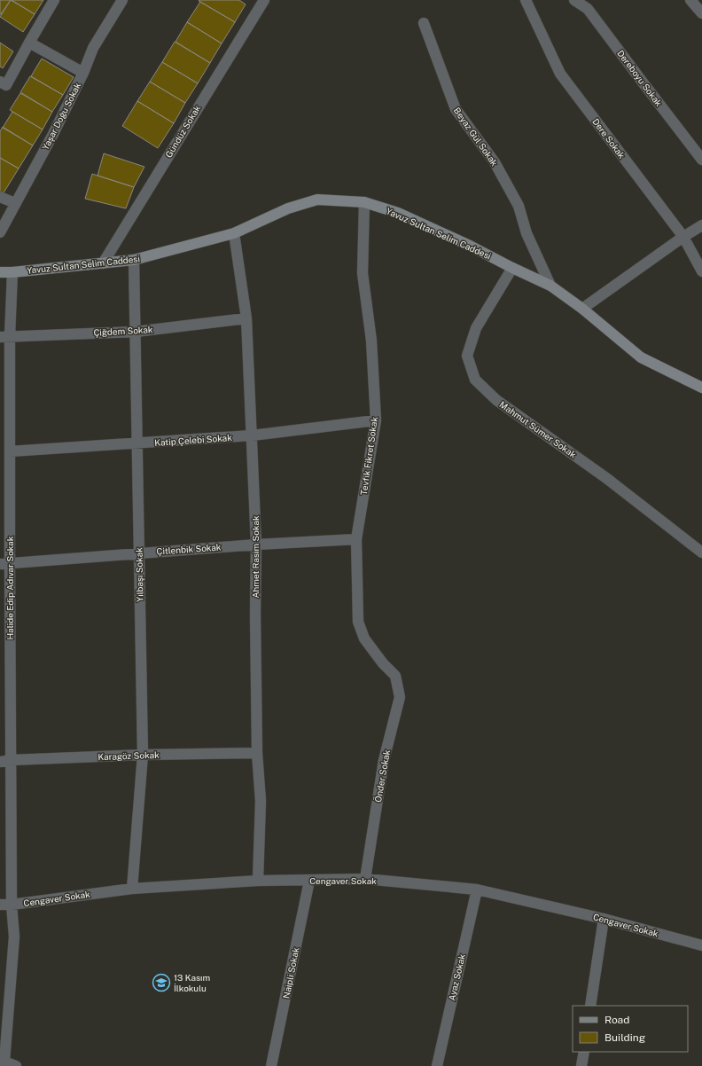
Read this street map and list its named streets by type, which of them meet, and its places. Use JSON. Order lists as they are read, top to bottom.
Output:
{
  "streets": {
    "street": [
      "Dereboyu Sokak",
      "Yaşar Doğu Sokak",
      "Gündüz Sokak",
      "Beyaz Gül Sokak",
      "Dere Sokak",
      "Yavuz Sultan Selim Caddesi",
      "Çiğdem Sokak",
      "Mahmut Sümer Sokak",
      "Katip Çelebi Sokak",
      "Tevfik Fikret Sokak",
      "Çitlenbik Sokak",
      "Ahmet Rasim Sokak",
      "Yılbaşı Sokak",
      "Halide Edip Adıvar Sokak",
      "Karagöz Sokak",
      "Önder Sokak",
      "Cengaver Sokak",
      "Naipli Sokak",
      "Ayaz Sokak"
    ]
  },
  "crossings": [
    ["Gündüz Sokak", "Yavuz Sultan Selim Caddesi"],
    ["Beyaz Gül Sokak", "Yavuz Sultan Selim Caddesi"],
    ["Yavuz Sultan Selim Caddesi", "Mahmut Sümer Sokak"],
    ["Yavuz Sultan Selim Caddesi", "Tevfik Fikret Sokak"],
    ["Yavuz Sultan Selim Caddesi", "Ahmet Rasim Sokak"],
    ["Yavuz Sultan Selim Caddesi", "Yılbaşı Sokak"],
    ["Yavuz Sultan Selim Caddesi", "Halide Edip Adıvar Sokak"],
    ["Çiğdem Sokak", "Ahmet Rasim Sokak"],
    ["Çiğdem Sokak", "Yılbaşı Sokak"],
    ["Çiğdem Sokak", "Halide Edip Adıvar Sokak"],
    ["Katip Çelebi Sokak", "Tevfik Fikret Sokak"],
    ["Katip Çelebi Sokak", "Ahmet Rasim Sokak"],
    ["Katip Çelebi Sokak", "Yılbaşı Sokak"],
    ["Katip Çelebi Sokak", "Halide Edip Adıvar Sokak"],
    ["Tevfik Fikret Sokak", "Çitlenbik Sokak"],
    ["Tevfik Fikret Sokak", "Önder Sokak"],
    ["Çitlenbik Sokak", "Ahmet Rasim Sokak"],
    ["Çitlenbik Sokak", "Yılbaşı Sokak"],
    ["Çitlenbik Sokak", "Halide Edip Adıvar Sokak"],
    ["Ahmet Rasim Sokak", "Karagöz Sokak"],
    ["Ahmet Rasim Sokak", "Cengaver Sokak"],
    ["Yılbaşı Sokak", "Karagöz Sokak"],
    ["Yılbaşı Sokak", "Cengaver Sokak"],
    ["Halide Edip Adıvar Sokak", "Karagöz Sokak"],
    ["Halide Edip Adıvar Sokak", "Cengaver Sokak"],
    ["Önder Sokak", "Cengaver Sokak"],
    ["Cengaver Sokak", "Naipli Sokak"],
    ["Cengaver Sokak", "Ayaz Sokak"]
  ],
  "places": {
    "school or university": ["13 Kasım İlkokulu"]
  },
  "legend": ["Road", "Building"]
}
